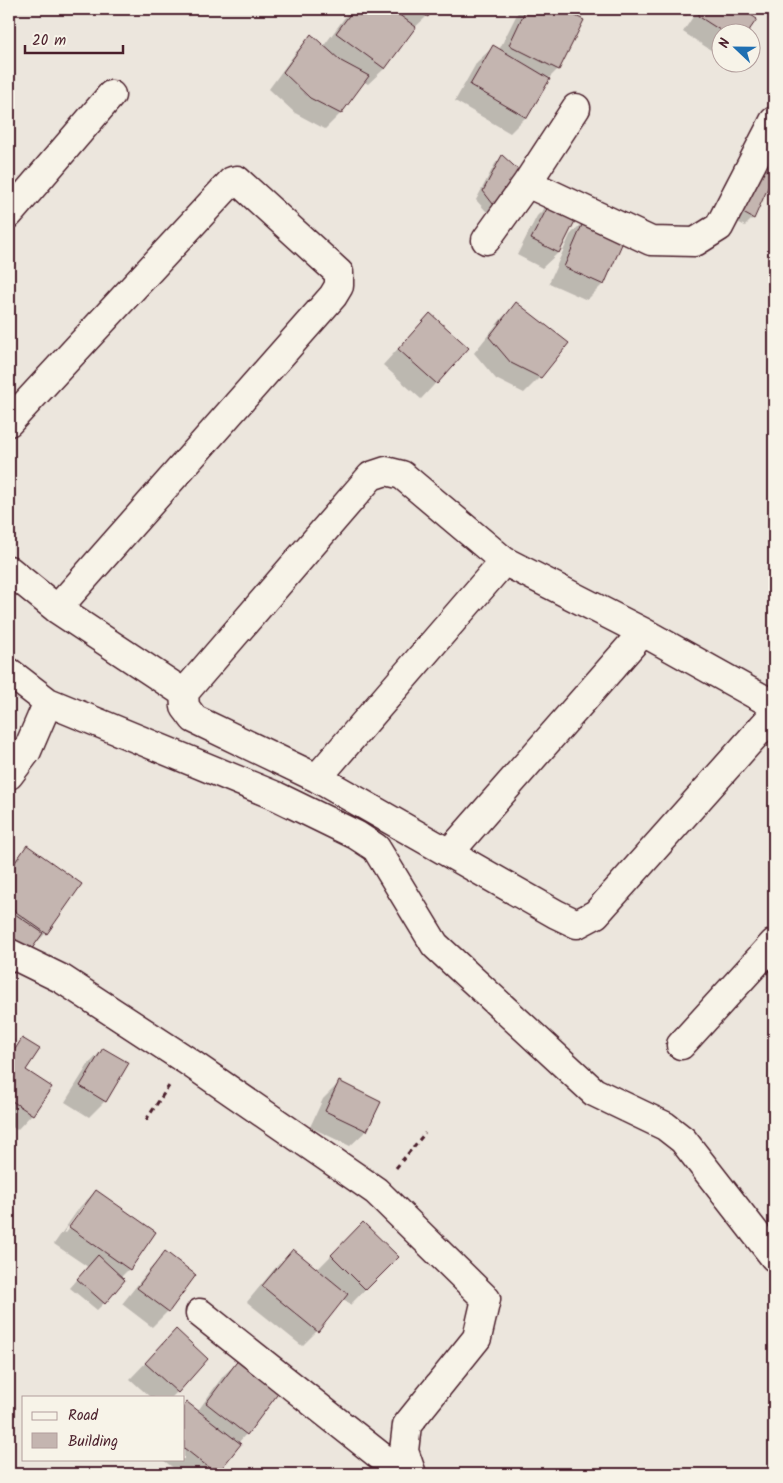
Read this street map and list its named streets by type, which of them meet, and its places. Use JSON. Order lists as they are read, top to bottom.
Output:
{
  "legend": ["Road", "Building"],
  "scale_bar": "20 m",
  "north": "left"
}
